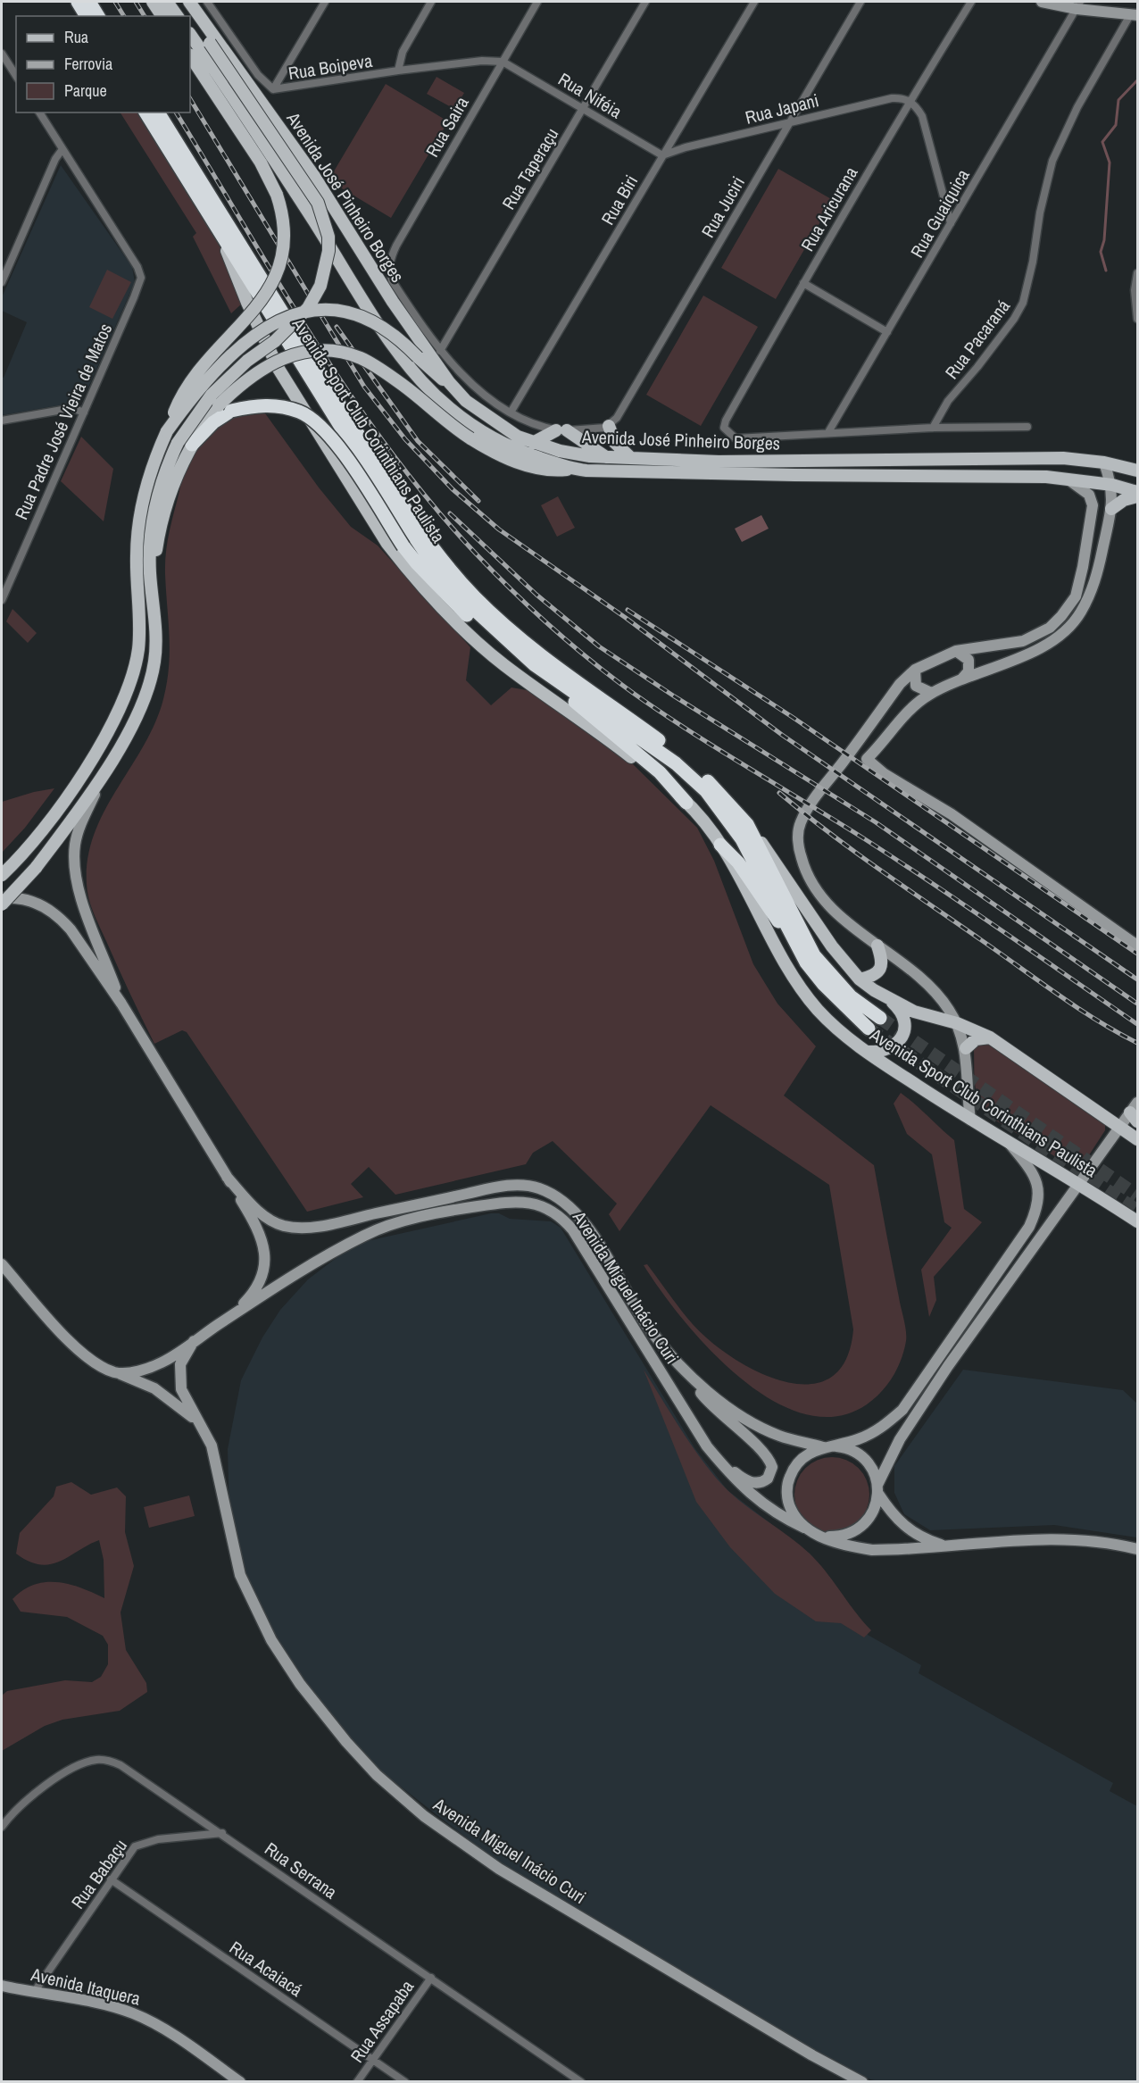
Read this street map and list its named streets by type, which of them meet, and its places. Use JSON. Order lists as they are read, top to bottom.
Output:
{
  "streets": {
    "highway": ["Avenida Sport Club Corinthians Paulista"],
    "main road": ["Avenida José Pinheiro Borges"],
    "street": [
      "Rua Boipeva",
      "Rua Niféia",
      "Rua Japani",
      "Rua Saira",
      "Rua Taperaçu",
      "Rua Biri",
      "Rua Juciri",
      "Rua Aricurana",
      "Rua Guaiquica",
      "Rua Pacaraná",
      "Rua Padre José Vieira de Matos",
      "Avenida Miguel Inácio Curi",
      "Rua Serrana",
      "Rua Babaçu",
      "Rua Acaiacá",
      "Avenida Itaquera",
      "Rua Assapaba"
    ]
  },
  "crossings": [
    ["Rua Boipeva", "Rua Niféia"],
    ["Rua Boipeva", "Rua Saira"],
    ["Rua Niféia", "Rua Japani"],
    ["Rua Niféia", "Rua Saira"],
    ["Rua Niféia", "Rua Taperaçu"],
    ["Rua Niféia", "Rua Biri"],
    ["Rua Japani", "Rua Biri"],
    ["Rua Japani", "Rua Juciri"],
    ["Rua Japani", "Rua Aricurana"],
    ["Rua Saira", "Rua Taperaçu"],
    ["Rua Aricurana", "Rua Guaiquica"],
    ["Rua Serrana", "Rua Babaçu"],
    ["Rua Serrana", "Rua Assapaba"],
    ["Rua Babaçu", "Rua Acaiacá"],
    ["Rua Babaçu", "Avenida Itaquera"],
    ["Rua Acaiacá", "Rua Assapaba"]
  ],
  "legend": ["Rua", "Ferrovia", "Parque"]
}
